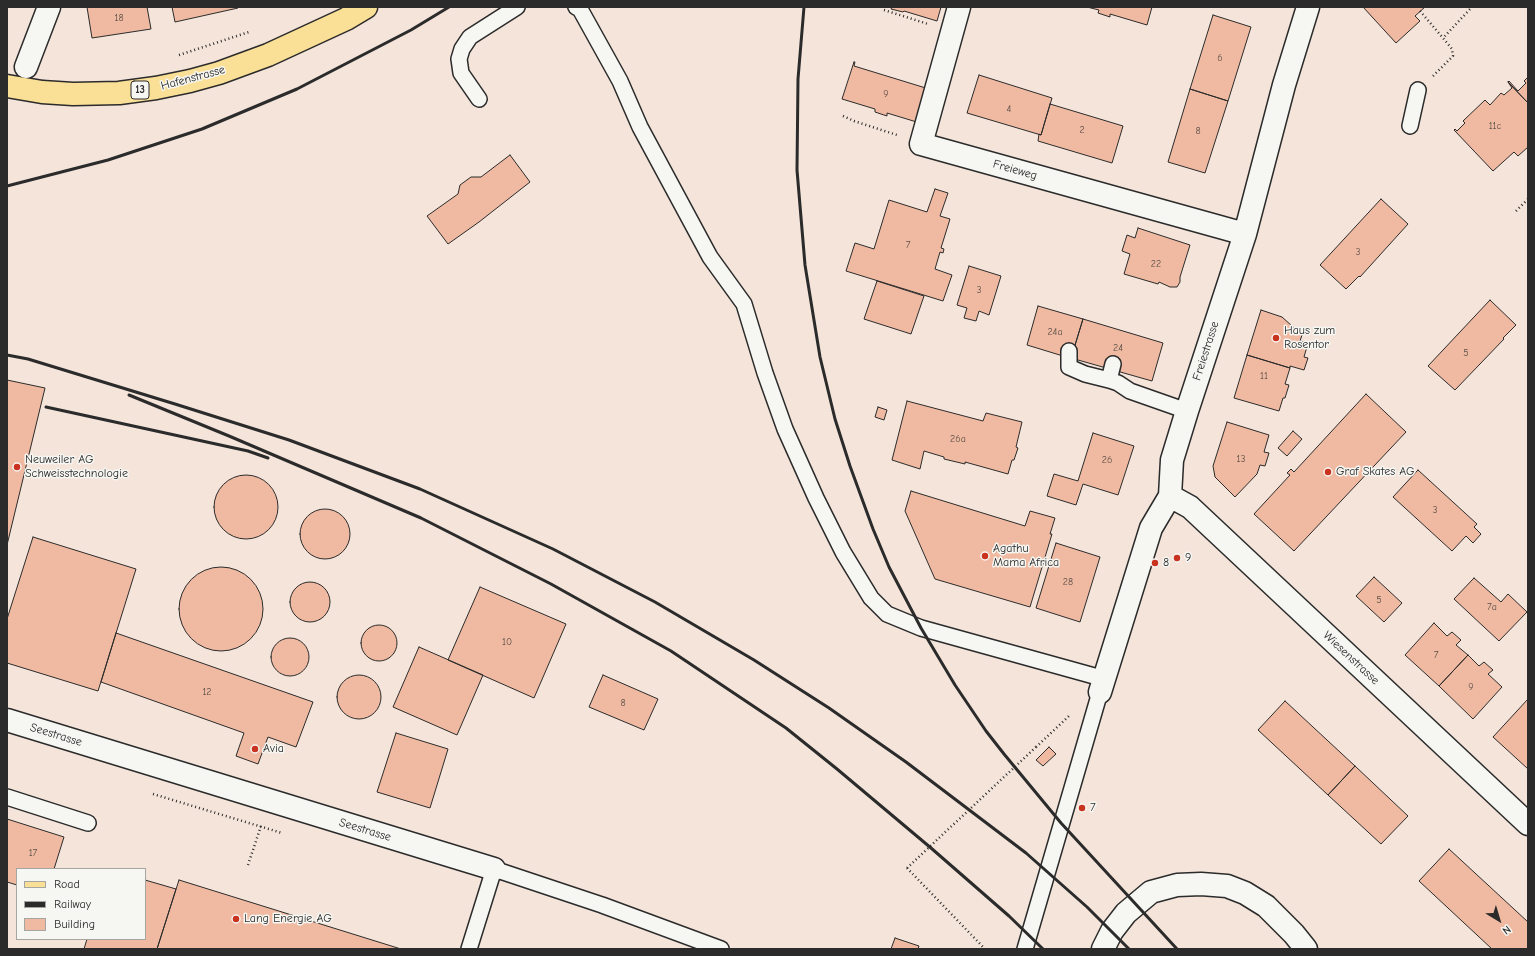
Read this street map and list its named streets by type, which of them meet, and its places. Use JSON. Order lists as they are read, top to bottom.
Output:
{
  "streets": {
    "main road": ["Hafenstrasse", "13"],
    "street": [
      "Freieweg",
      "Freiestrasse",
      "Wiesenstrasse",
      "Seestrasse"
    ]
  },
  "crossings": [
    ["Freieweg", "Freiestrasse"],
    ["Freiestrasse", "Wiesenstrasse"]
  ],
  "places": [
    "Haus zum Rosentor",
    "Neuweiler AG Schweisstechnologie",
    "Graf Skates AG",
    "Agathu Mama Africa",
    "9",
    "8",
    "Avia",
    "7",
    "Lang Energie AG"
  ],
  "house_numbers": [
    "18",
    "6",
    "9",
    "4",
    "11c",
    "2",
    "8",
    "7",
    "3",
    "22",
    "3",
    "24a",
    "24",
    "5",
    "11",
    "26a",
    "13",
    "26",
    "3",
    "28",
    "5",
    "7a",
    "10",
    "7",
    "9",
    "12",
    "8",
    "17"
  ],
  "legend": ["Road", "Railway", "Building"],
  "north": "bottom right"
}
